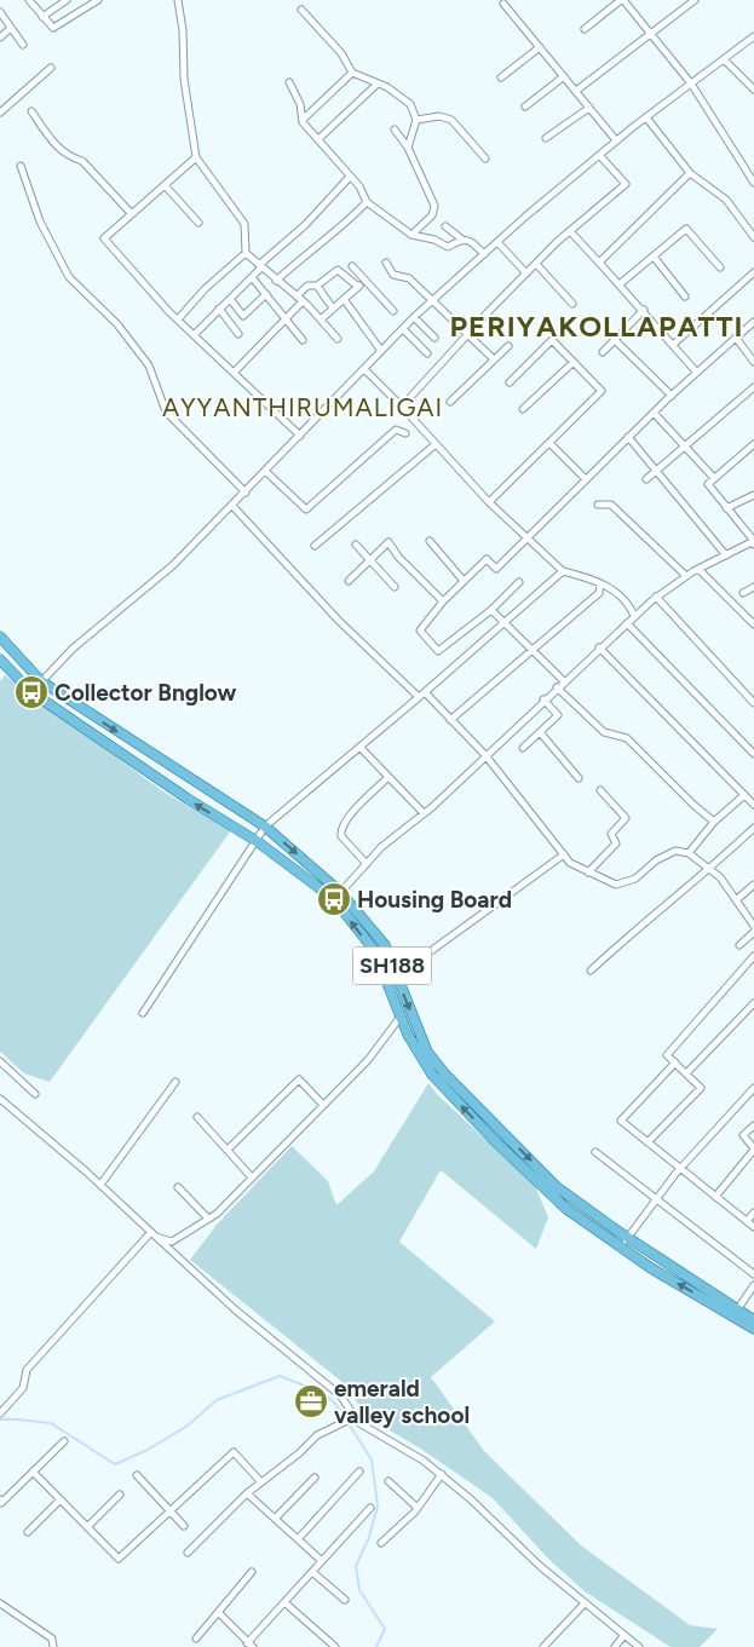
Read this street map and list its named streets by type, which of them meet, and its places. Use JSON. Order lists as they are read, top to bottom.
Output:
{
  "streets": {
    "main road": ["SH188"]
  },
  "districts": ["PERIYAKOLLAPATTI", "AYYANTHIRUMALIGAI"],
  "places": {
    "bus stop": ["Collector Bnglow", "Housing Board"],
    "office": ["emerald valley school"]
  }
}
